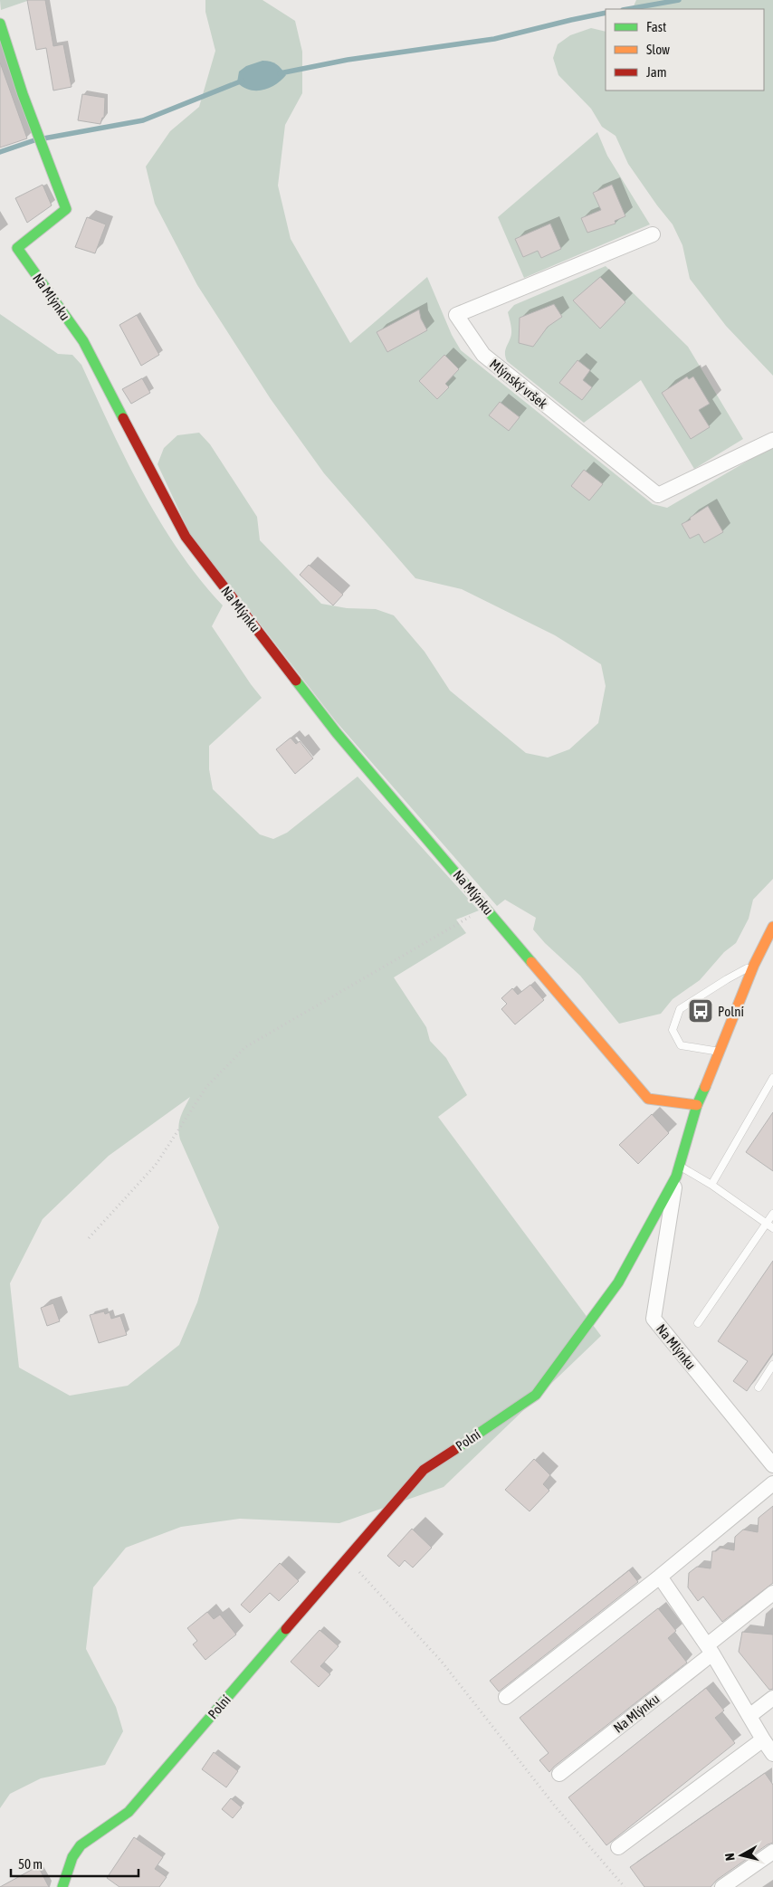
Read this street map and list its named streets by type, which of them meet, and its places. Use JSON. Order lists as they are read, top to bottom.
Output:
{
  "streets": {
    "street": ["Na Mlýnku", "Mlýnský vršek", "Polní"]
  },
  "crossings": [
    ["Na Mlýnku", "Polní"]
  ],
  "places": {
    "bus stop": ["Polní"]
  },
  "legend": ["Fast", "Slow", "Jam"],
  "scale_bar": "50 m",
  "north": "left"
}
